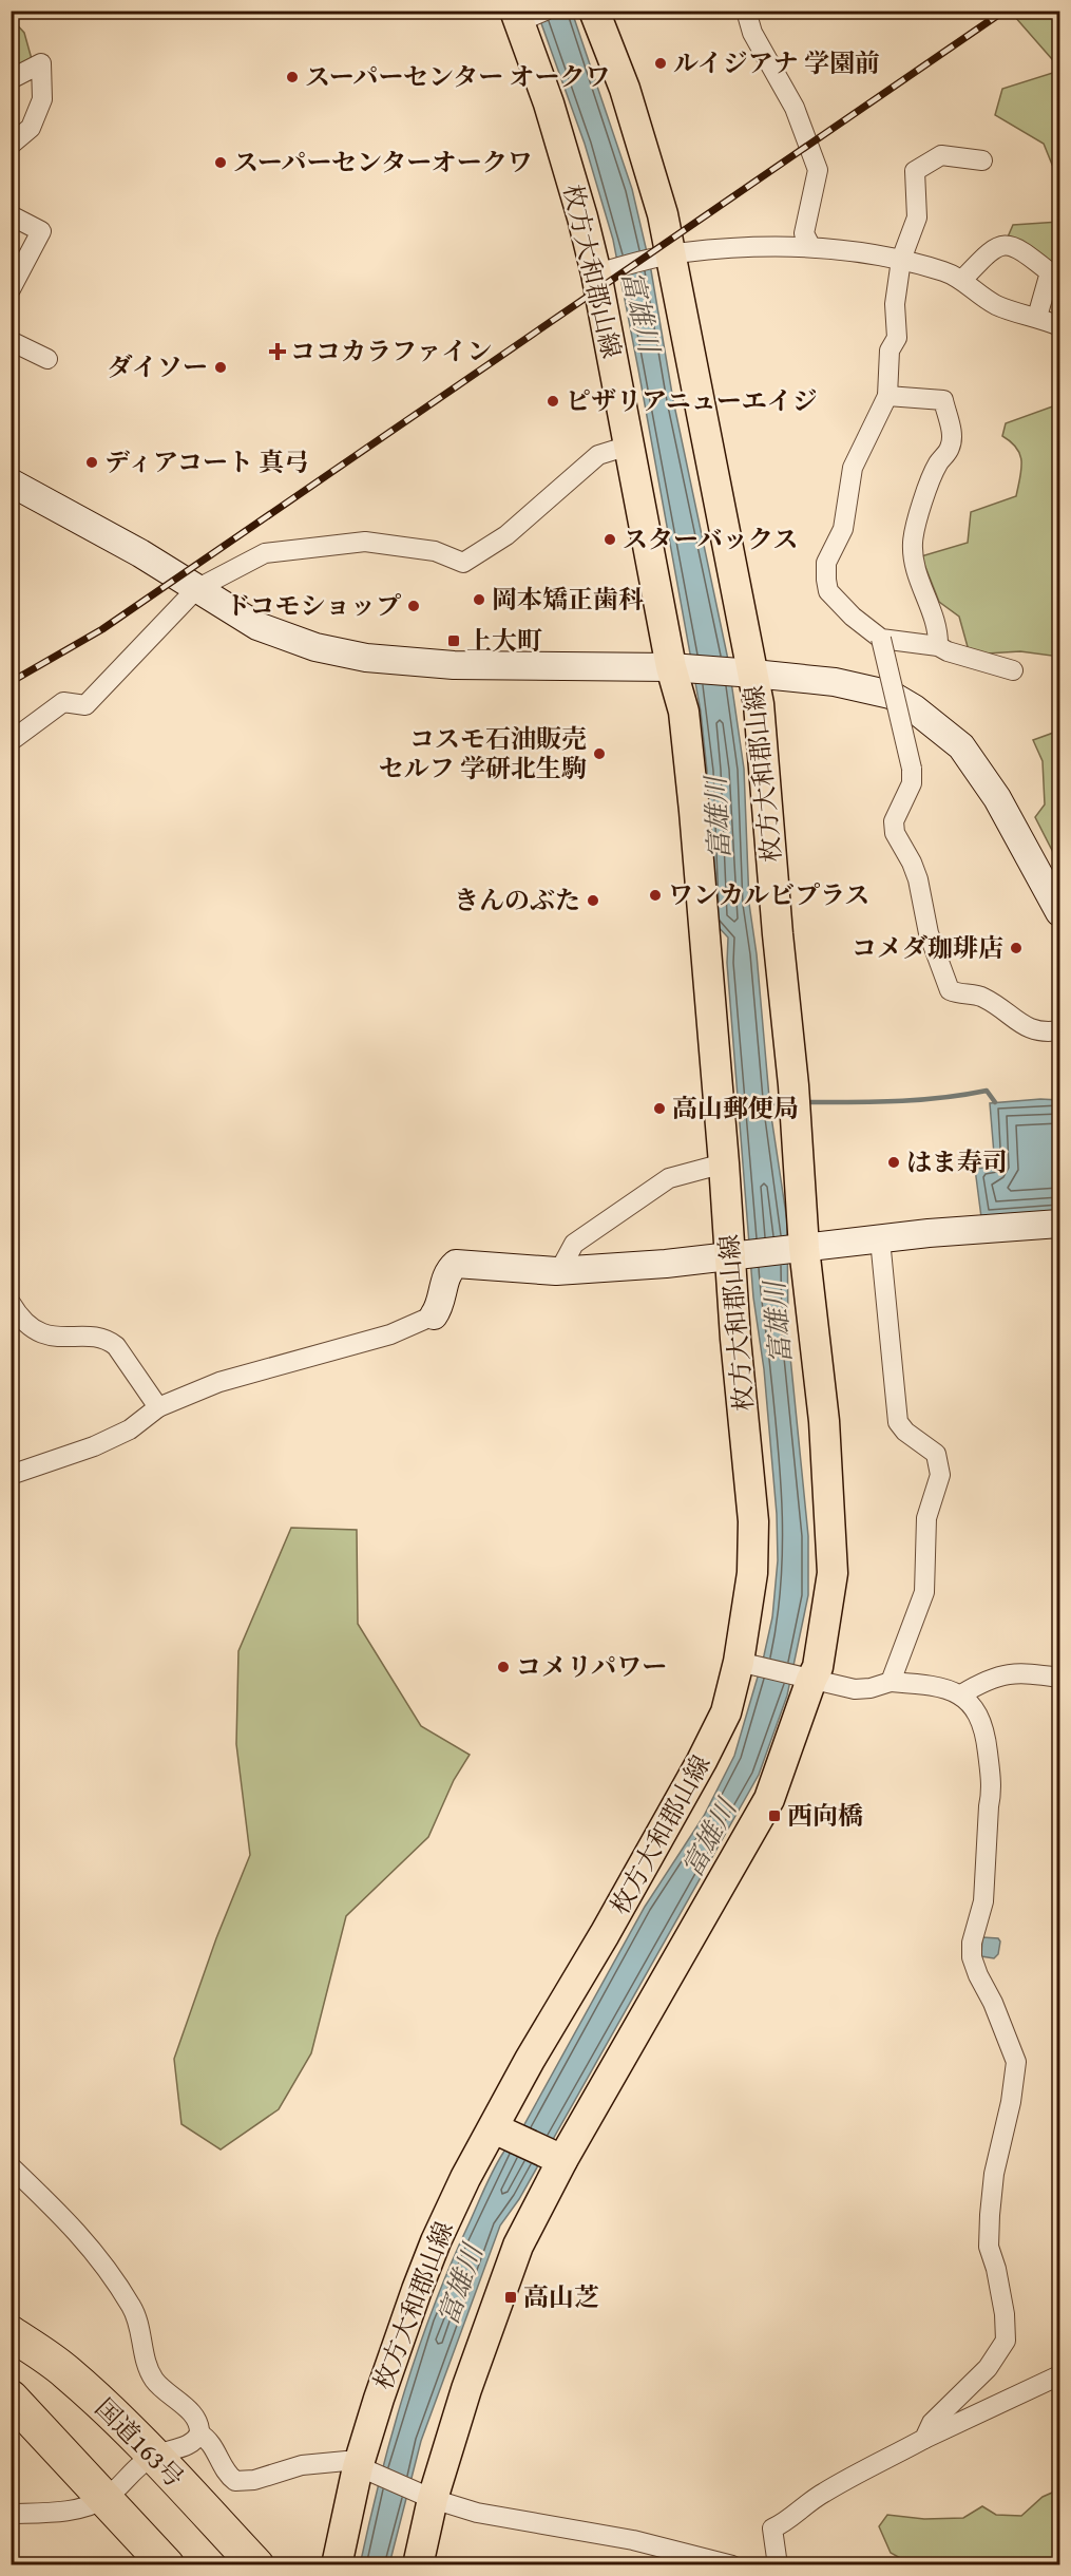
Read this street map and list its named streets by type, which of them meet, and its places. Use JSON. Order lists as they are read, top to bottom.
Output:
{
  "streets": {
    "highway": ["国道163号"],
    "main road": ["枚方大和郡山線"]
  },
  "water": ["富雄川"],
  "places": {
    "other": [
      "ルイジアナ 学園前",
      "スーパーセンター オークワ",
      "スーパーセンターオークワ",
      "ダイソー",
      "ピザリアニューエイジ",
      "ディアコート 真弓",
      "スターバックス",
      "岡本矯正歯科",
      "ドコモショップ",
      "コスモ石油販売 セルフ 学研北生駒",
      "ワンカルビプラス",
      "きんのぶた",
      "コメダ珈琲店",
      "高山郵便局",
      "はま寿司",
      "コメリパワー"
    ],
    "health": ["ココカラファイン"],
    "transit": ["上大町", "西向橋", "高山芝"]
  }
}
